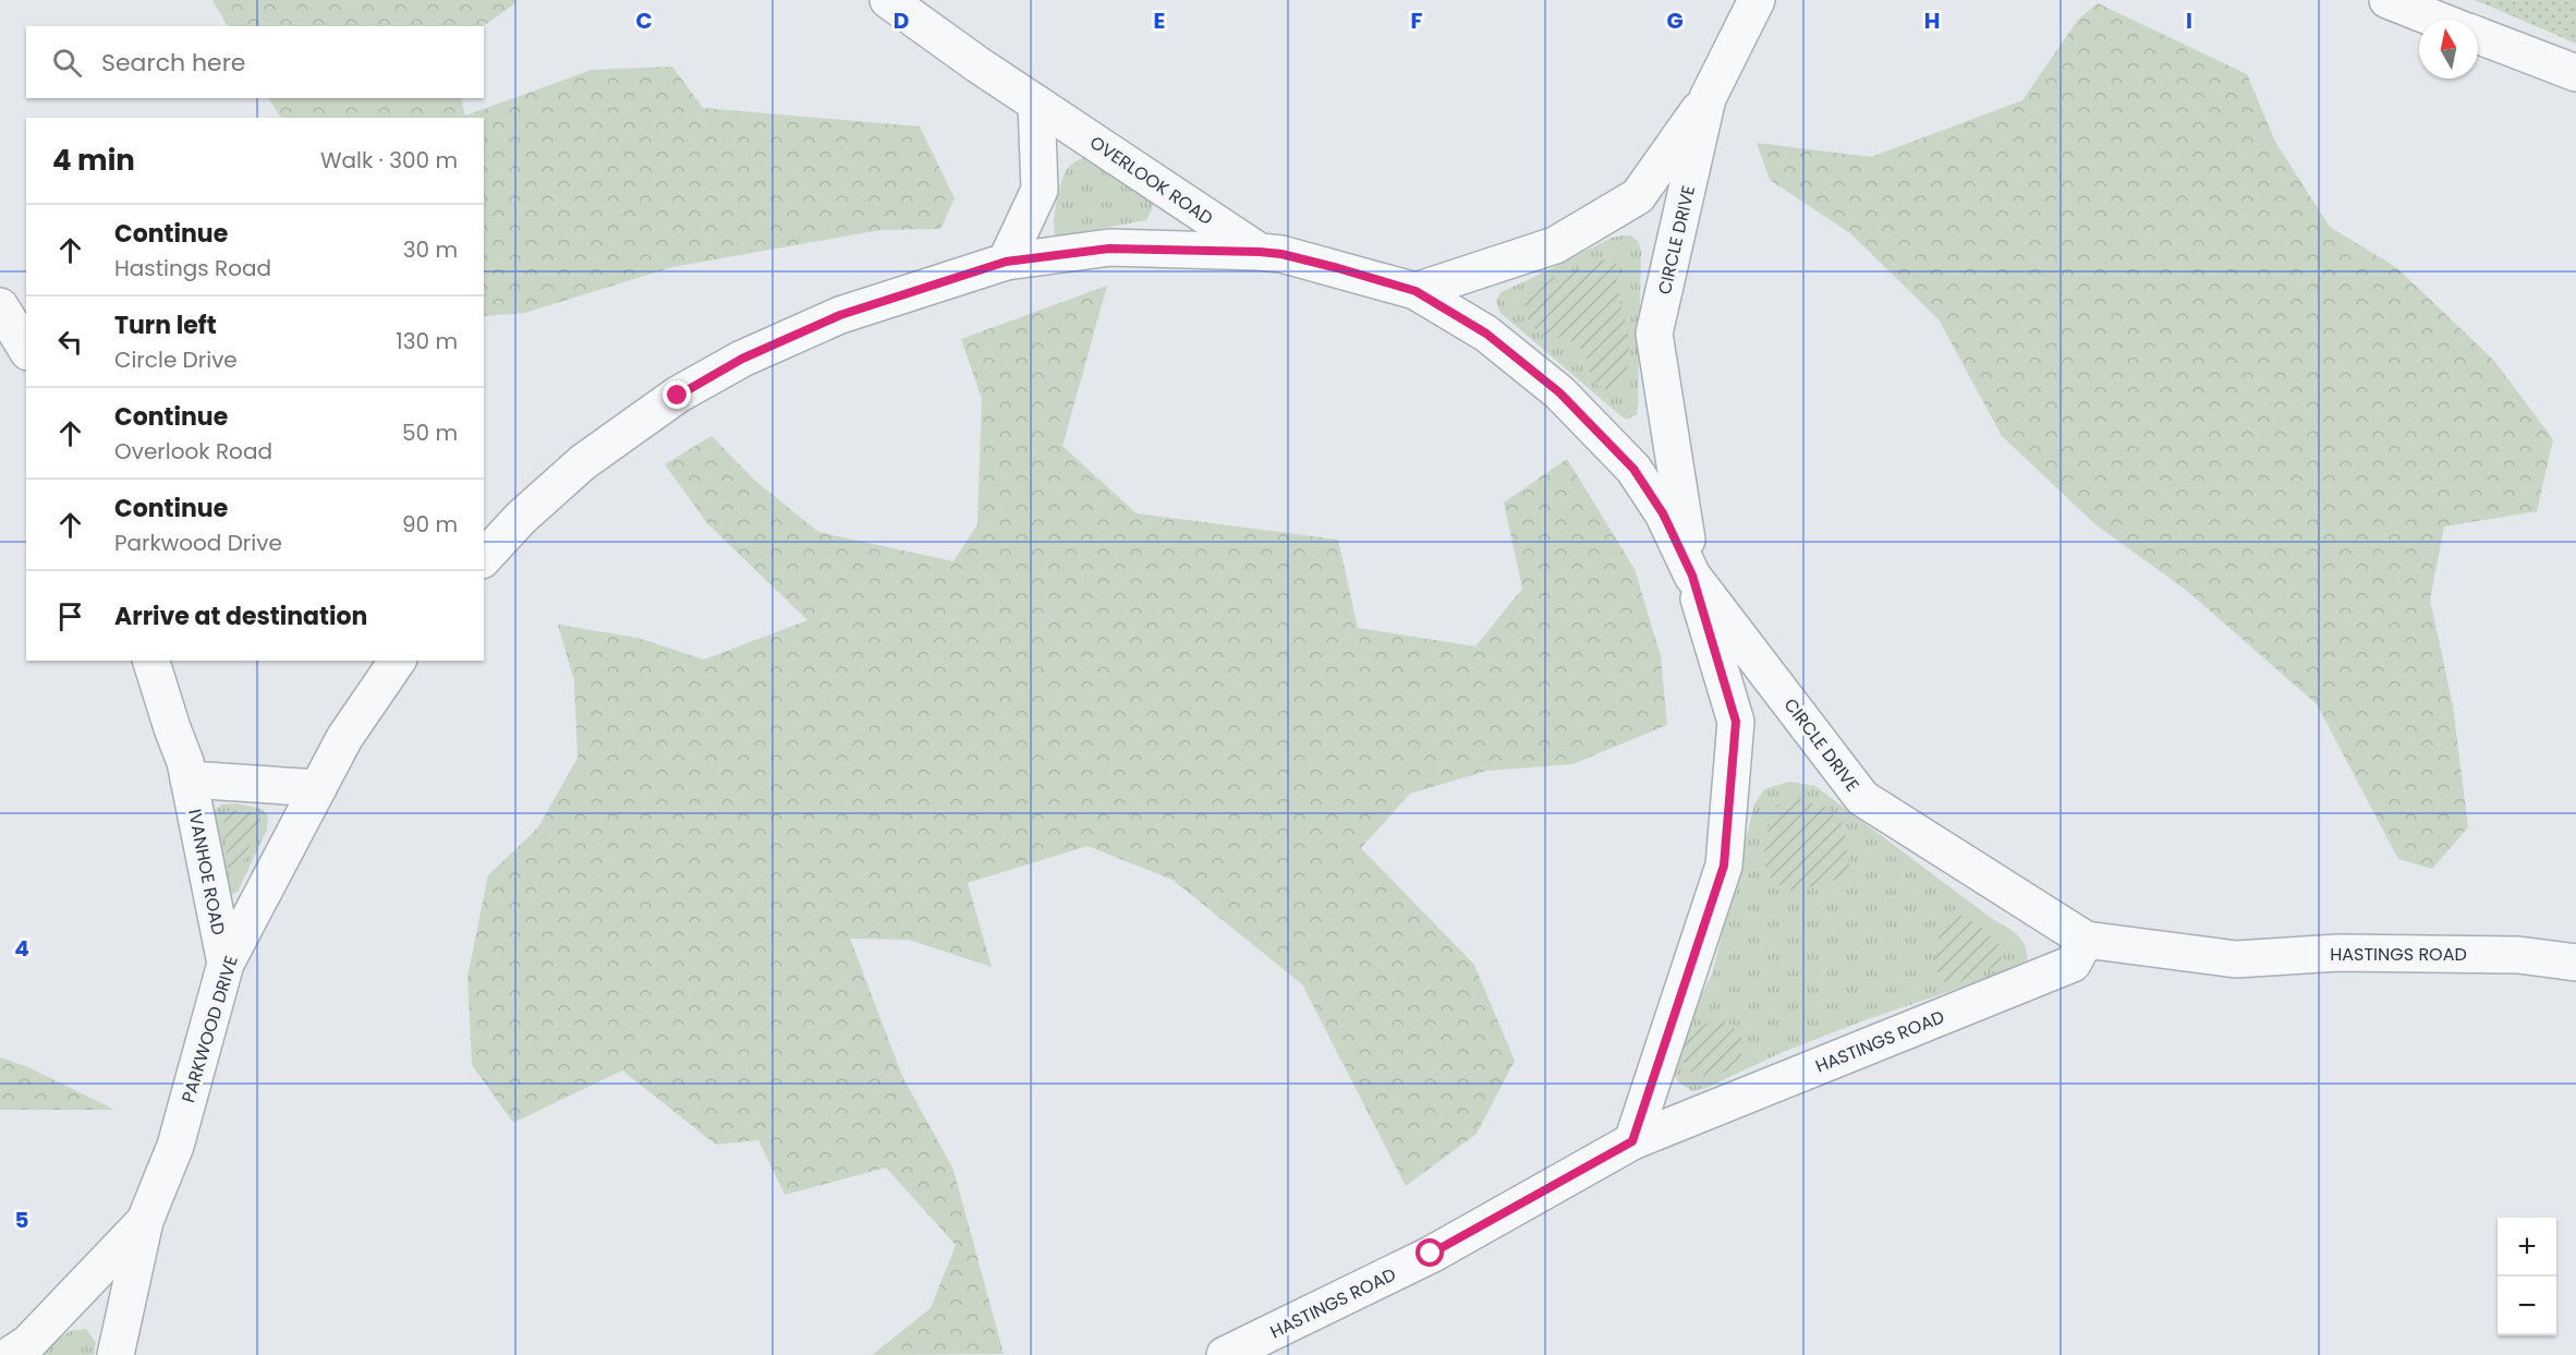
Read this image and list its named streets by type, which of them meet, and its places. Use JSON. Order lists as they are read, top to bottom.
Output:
{
  "streets": {
    "street": [
      "OVERLOOK ROAD",
      "CIRCLE DRIVE",
      "IVANHOE ROAD",
      "HASTINGS ROAD",
      "PARKWOOD DRIVE"
    ]
  },
  "crossings": [
    ["OVERLOOK ROAD", "CIRCLE DRIVE"],
    ["CIRCLE DRIVE", "HASTINGS ROAD"],
    ["IVANHOE ROAD", "PARKWOOD DRIVE"]
  ],
  "north": "top",
  "page": {
    "search": "Search here",
    "heading": ["4 min", "Walk · 300 m"],
    "list": [
      ["Continue", "Hastings Road", "30 m"],
      ["Turn left", "Circle Drive", "130 m"],
      ["Continue", "Overlook Road", "50 m"],
      ["Continue", "Parkwood Drive", "90 m"],
      "Arrive at destination"
    ],
    "map_buttons": ["+", "−"]
  },
  "grid": {
    "columns": [
      "C",
      "D",
      "E",
      "F",
      "G",
      "H",
      "I"
    ],
    "rows": ["4", "5"]
  }
}
